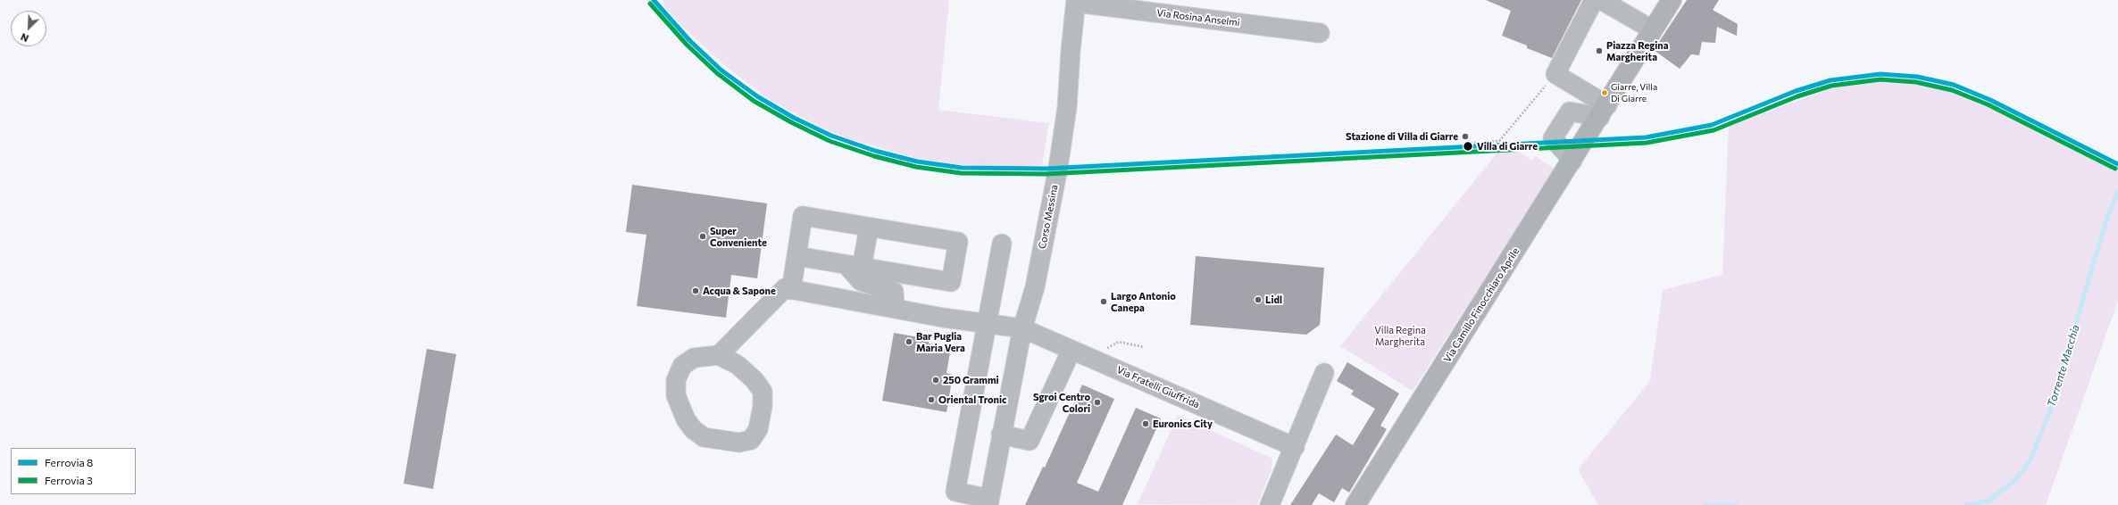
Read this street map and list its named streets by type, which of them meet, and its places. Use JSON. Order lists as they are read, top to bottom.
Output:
{
  "streets": {
    "main road": ["Via Camillo Finocchiaro Aprile"],
    "street": ["Via Rosina Anselmi", "Corso Messina", "Via Fratelli Giuffrida"]
  },
  "crossings": [
    ["Via Rosina Anselmi", "Corso Messina"],
    ["Corso Messina", "Via Fratelli Giuffrida"]
  ],
  "water": ["Torrente Macchia"],
  "parks": ["Villa Regina Margherita"],
  "places": [
    "Piazza Regina Margherita",
    "Giarre, Villa Di Giarre",
    "Stazione di Villa di Giarre",
    "Villa di Giarre",
    "Super Conveniente",
    "Acqua & Sapone",
    "Lidl",
    "Largo Antonio Canepa",
    "Bar Puglia Maria Vera",
    "250 Grammi",
    "Oriental Tronic",
    "Sgroi Centro Colori",
    "Euronics City"
  ],
  "lines": ["rail line 8", "rail line 3"],
  "legend": ["Ferrovia 8", "Ferrovia 3"],
  "north": "bottom left"
}
